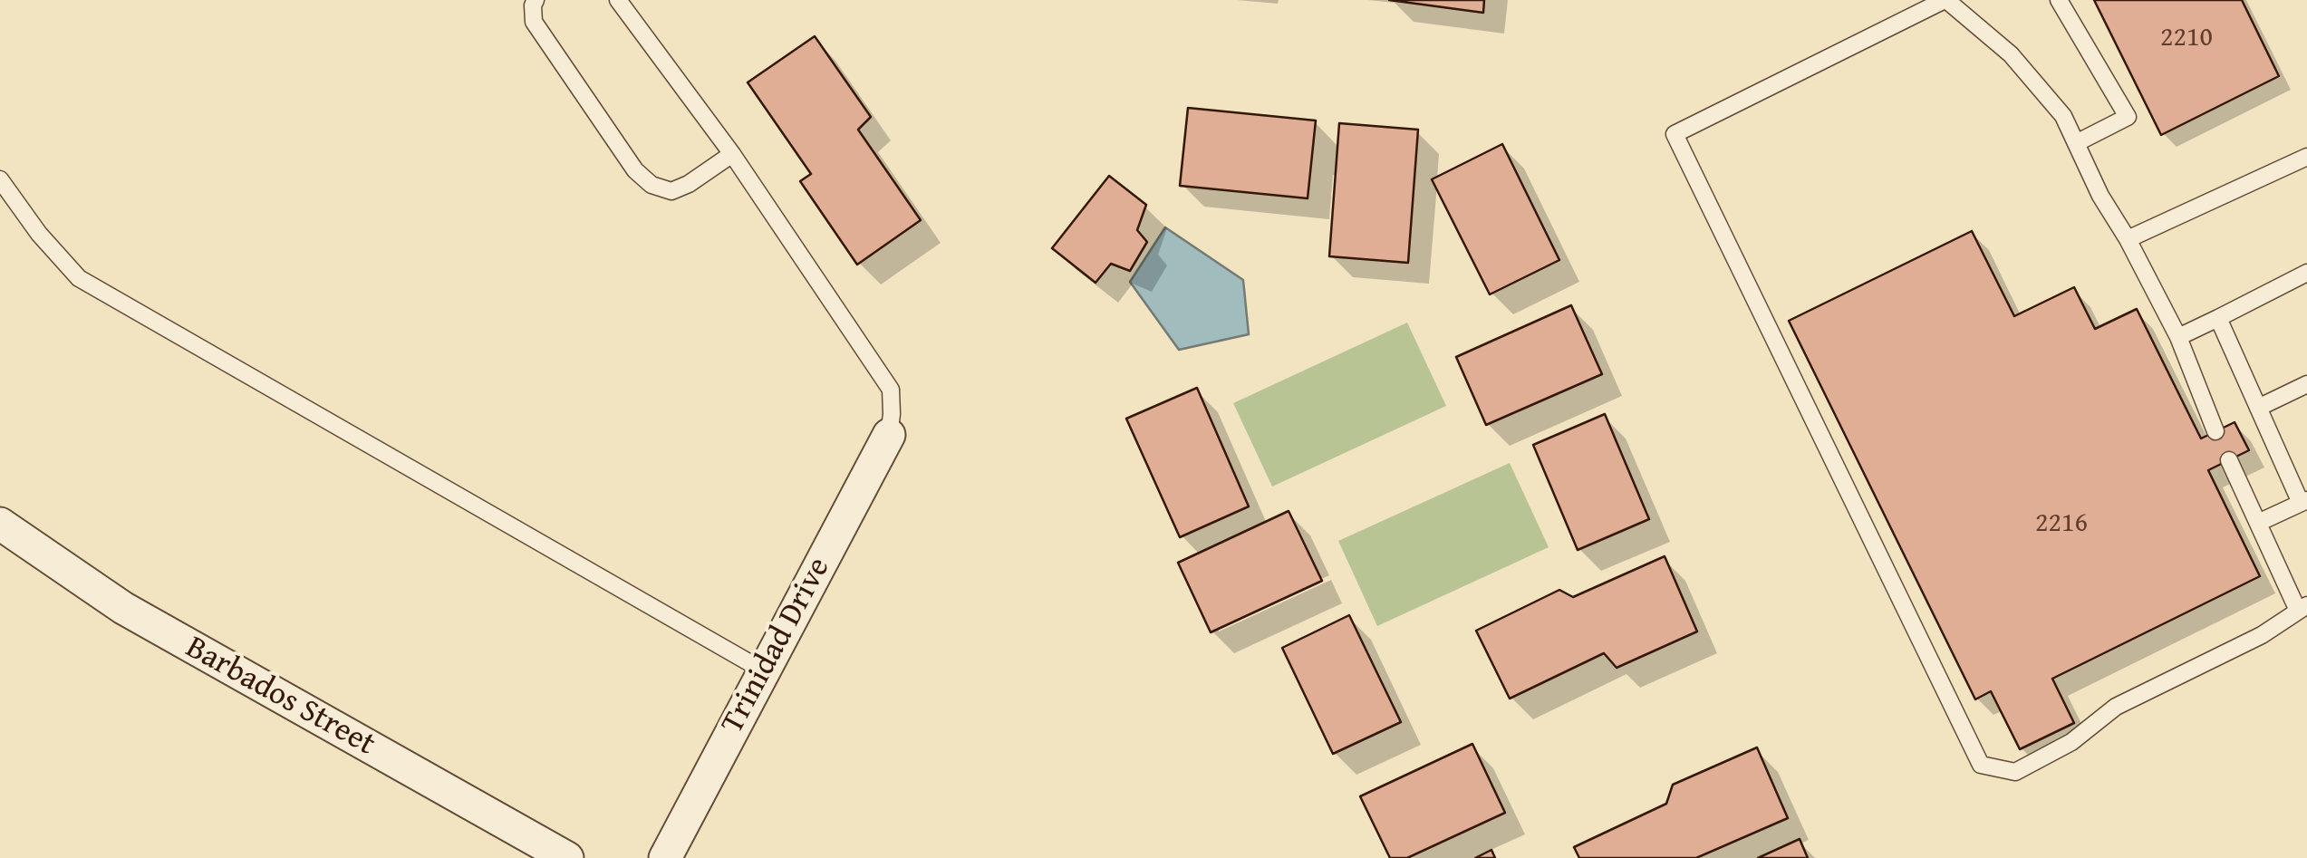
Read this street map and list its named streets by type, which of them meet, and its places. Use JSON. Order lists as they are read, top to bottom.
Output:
{
  "streets": {
    "street": ["Trinidad Drive", "Barbados Street"]
  },
  "house_numbers": ["2210", "2216"]
}
